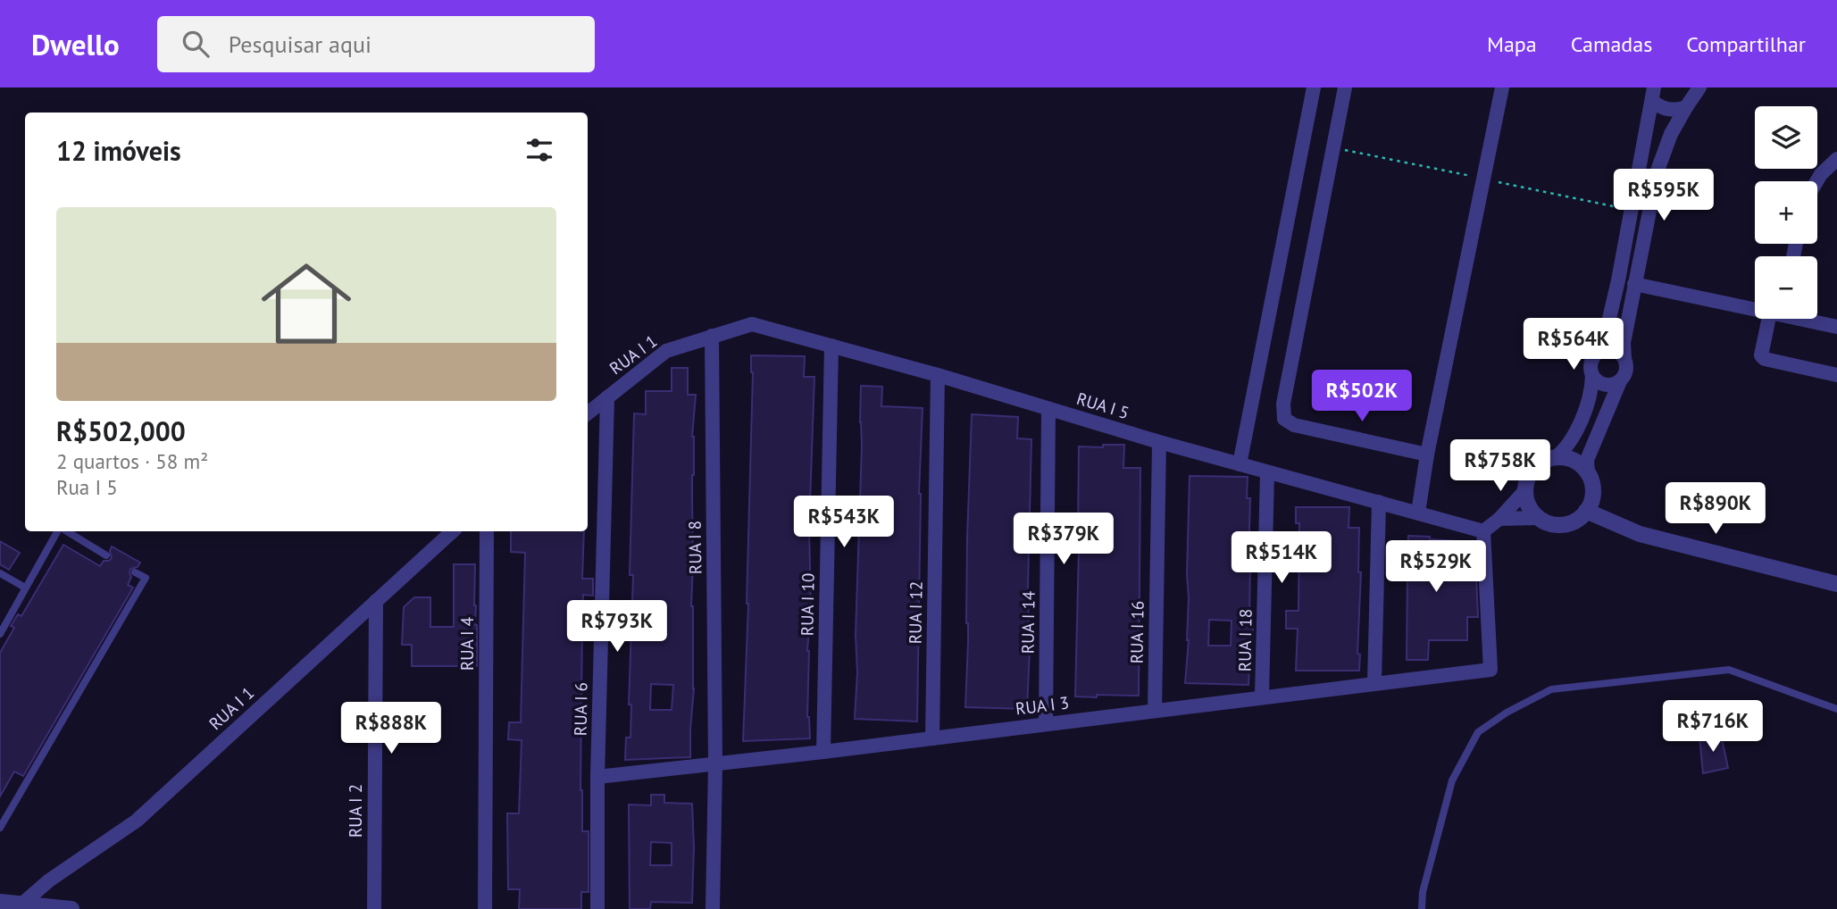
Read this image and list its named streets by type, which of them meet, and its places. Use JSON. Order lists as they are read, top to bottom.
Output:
{
  "streets": {
    "street": [
      "RUA I 1",
      "RUA I 5",
      "RUA I 8",
      "RUA I 10",
      "RUA I 12",
      "RUA I 14",
      "RUA I 16",
      "RUA I 18",
      "RUA I 4",
      "RUA I 3",
      "RUA I 6",
      "RUA I 2"
    ]
  },
  "crossings": [
    ["RUA I 1", "RUA I 5"],
    ["RUA I 1", "RUA I 8"],
    ["RUA I 1", "RUA I 6"],
    ["RUA I 1", "RUA I 2"],
    ["RUA I 5", "RUA I 8"],
    ["RUA I 5", "RUA I 10"],
    ["RUA I 5", "RUA I 12"],
    ["RUA I 5", "RUA I 14"],
    ["RUA I 5", "RUA I 16"],
    ["RUA I 5", "RUA I 18"],
    ["RUA I 5", "RUA I 3"],
    ["RUA I 8", "RUA I 3"],
    ["RUA I 10", "RUA I 3"],
    ["RUA I 12", "RUA I 3"],
    ["RUA I 14", "RUA I 3"],
    ["RUA I 16", "RUA I 3"],
    ["RUA I 18", "RUA I 3"],
    ["RUA I 3", "RUA I 6"]
  ],
  "page": {
    "header": "Dwello",
    "search": "Pesquisar aqui",
    "nav": ["Mapa", "Camadas", "Compartilhar"],
    "map_buttons": ["+", "−"],
    "heading": "12 imóveis",
    "price": [
      "R$595K",
      "R$564K",
      "R$502K",
      "R$758K",
      "R$890K",
      "R$543K",
      "R$379K",
      "R$514K",
      "R$529K",
      "R$793K",
      "R$716K",
      "R$888K"
    ],
    "list": [
      {
        "name": "R$502,000",
        "note": "2 quartos · 58 m² · Rua I 5"
      }
    ]
  }
}
